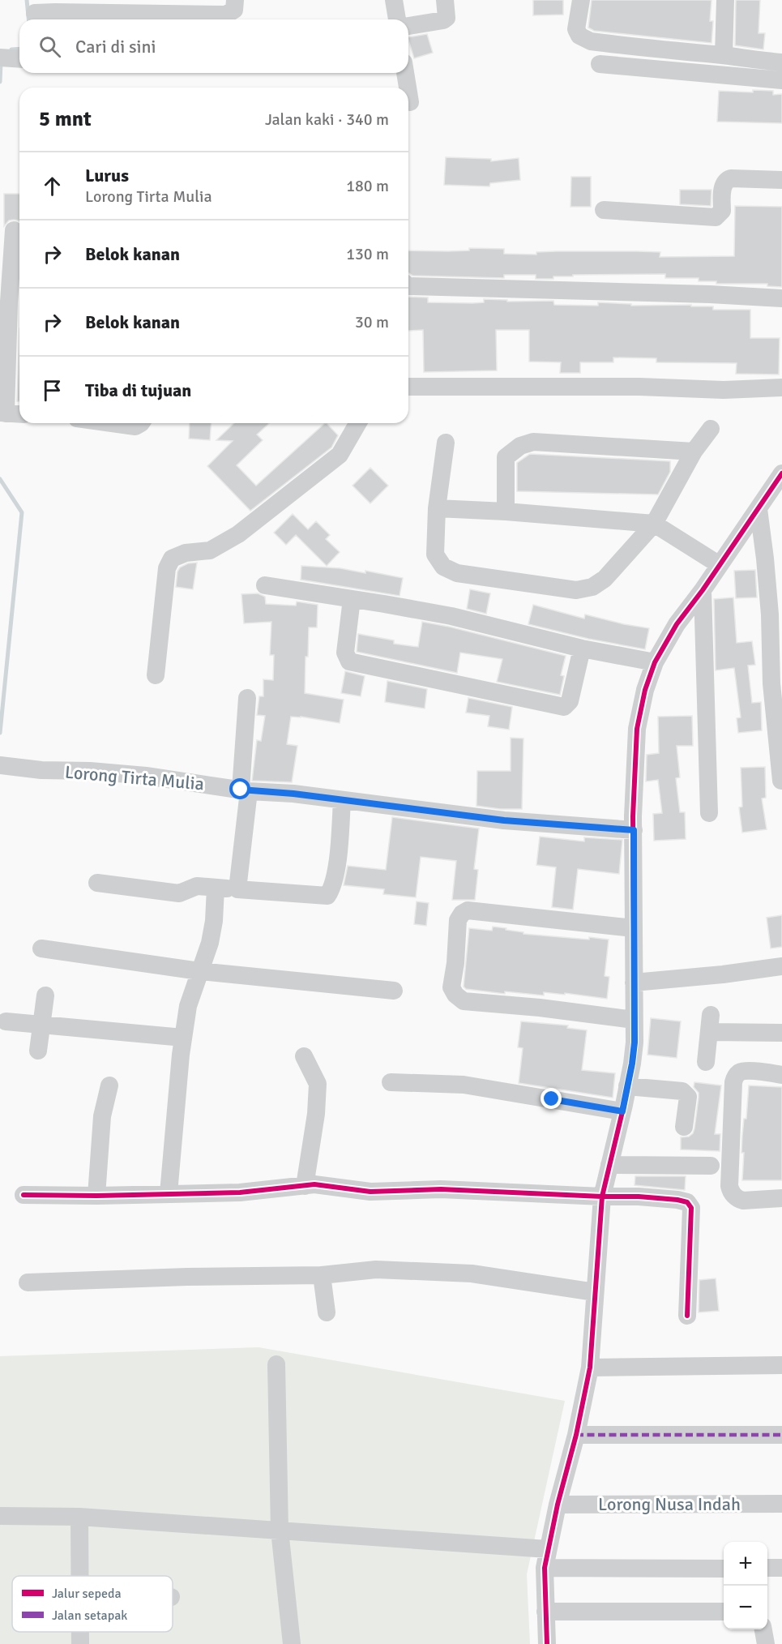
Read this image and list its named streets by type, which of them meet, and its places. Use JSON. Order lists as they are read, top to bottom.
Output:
{
  "streets": {
    "street": ["Lorong Tirta Mulia", "Lorong Nusa Indah"]
  },
  "legend": ["Jalur sepeda", "Jalan setapak"],
  "page": {
    "search": "Cari di sini",
    "heading": ["5 mnt", "Jalan kaki · 340 m"],
    "list": [
      ["Lurus", "Lorong Tirta Mulia", "180 m"],
      ["Belok kanan", "130 m"],
      ["Belok kanan", "30 m"],
      "Tiba di tujuan"
    ],
    "map_buttons": ["+", "−"]
  }
}
